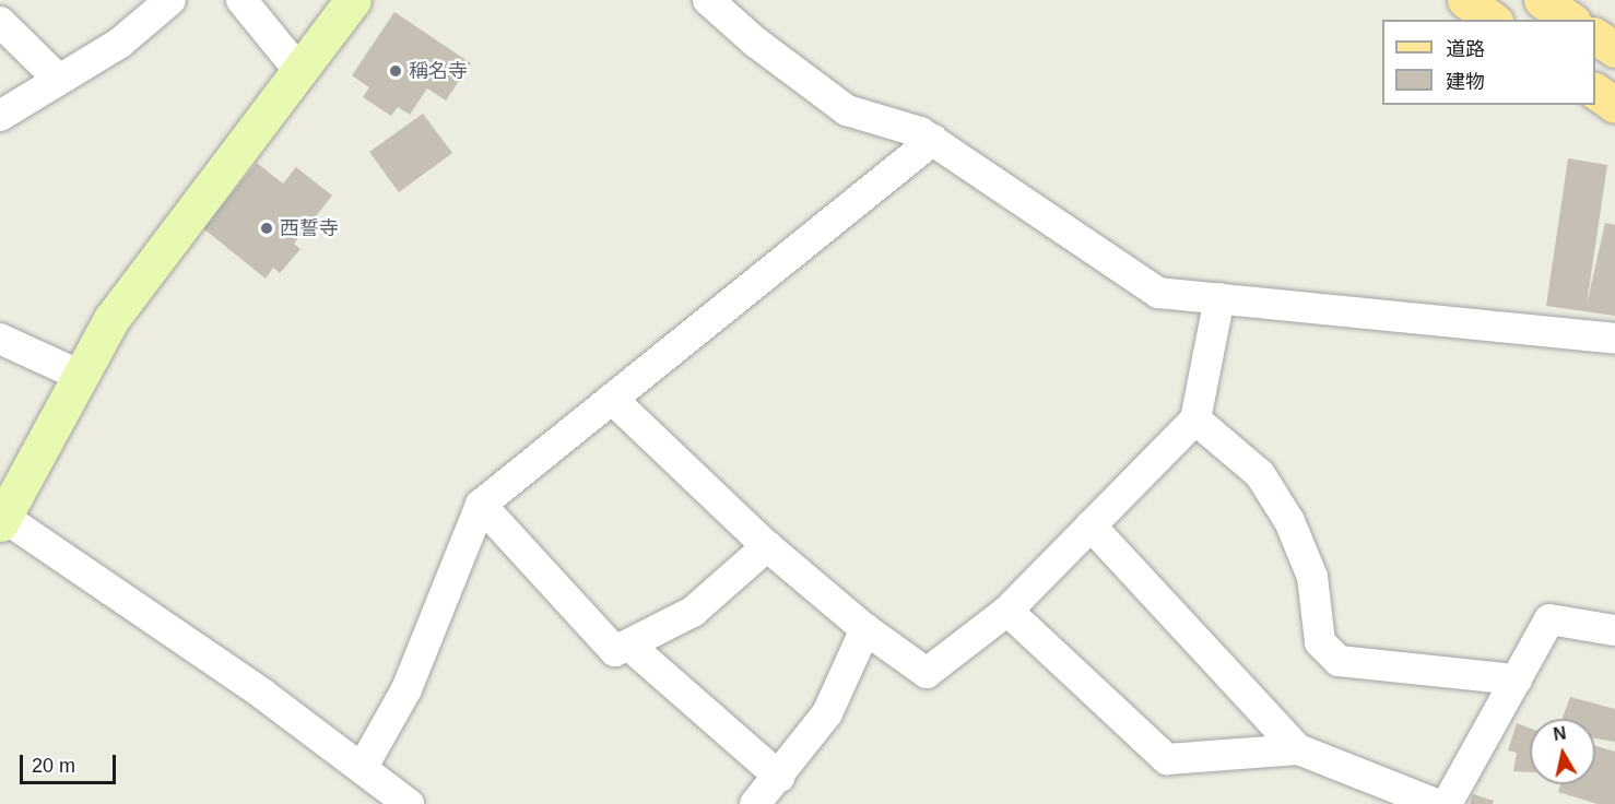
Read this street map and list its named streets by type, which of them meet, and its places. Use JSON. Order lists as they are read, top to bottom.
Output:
{
  "places": ["稱名寺", "西誓寺"],
  "legend": ["道路", "建物"],
  "scale_bar": "20 m",
  "north": "top"
}
